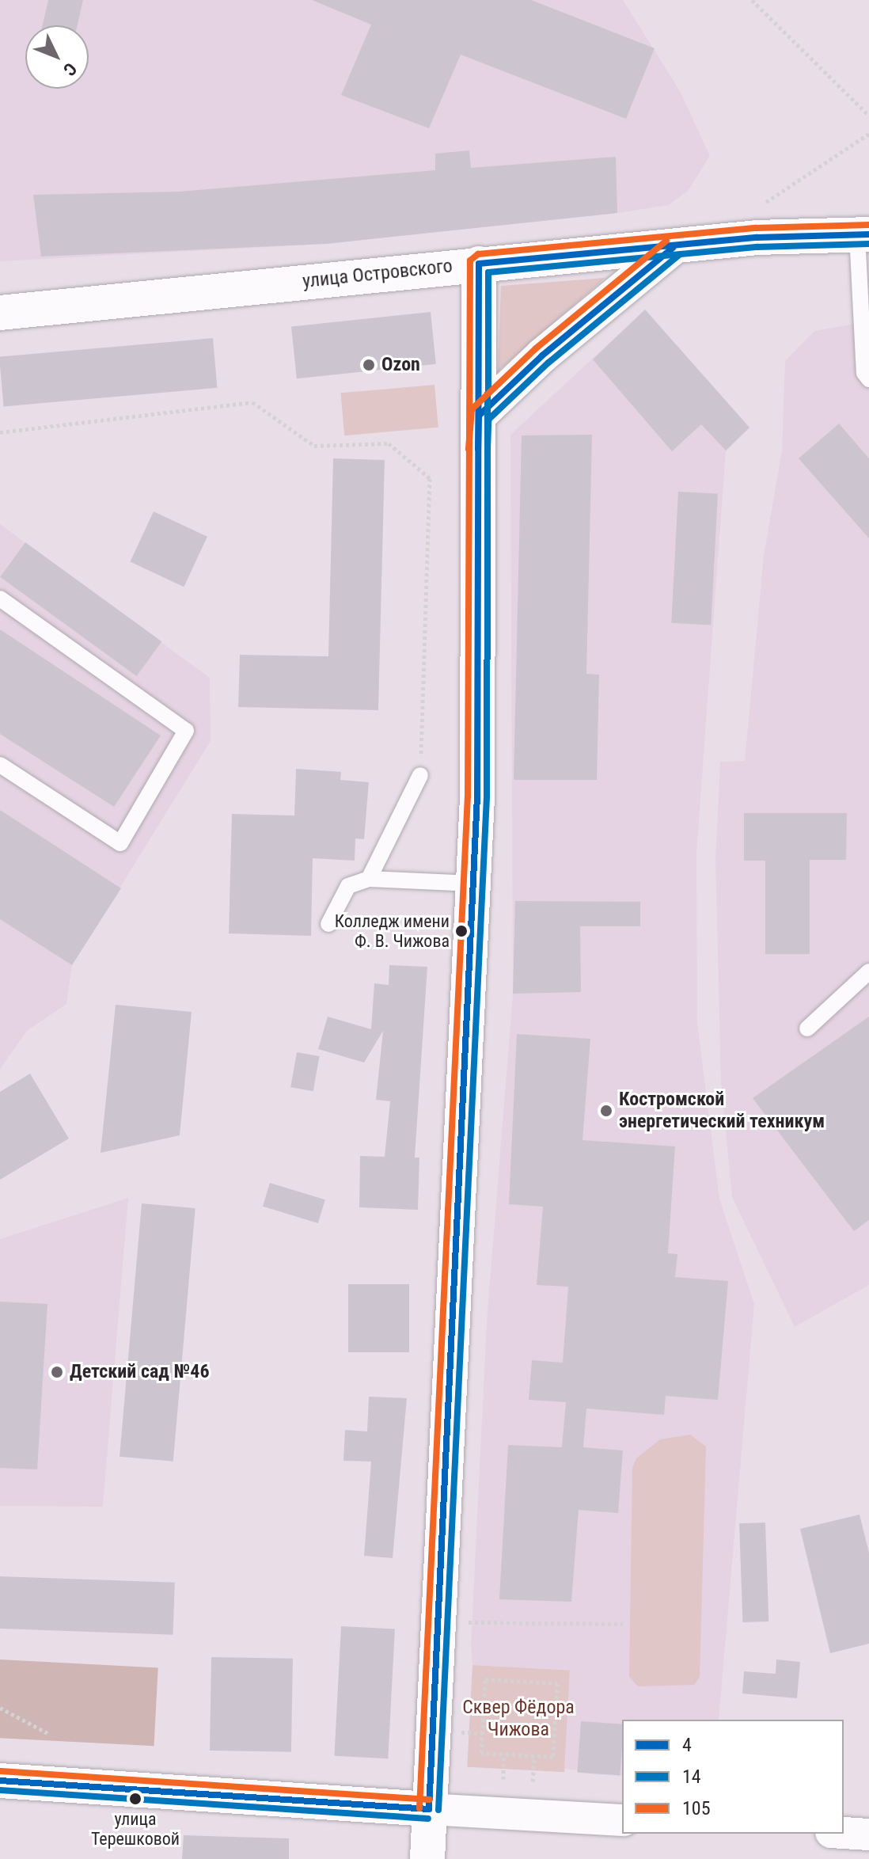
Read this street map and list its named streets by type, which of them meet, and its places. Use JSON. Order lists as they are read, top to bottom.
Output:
{
  "streets": {
    "street": ["улица Островского"]
  },
  "parks": ["Сквер Фёдора Чижова"],
  "places": [
    "Ozon",
    "Колледж имени Ф. В. Чижова",
    "Костромской энергетический техникум",
    "Детский сад №46",
    "улица Терешковой"
  ],
  "lines": ["transit line 105", "transit line 4", "transit line 14"],
  "legend": ["4", "14", "105"],
  "north": "bottom right"
}
